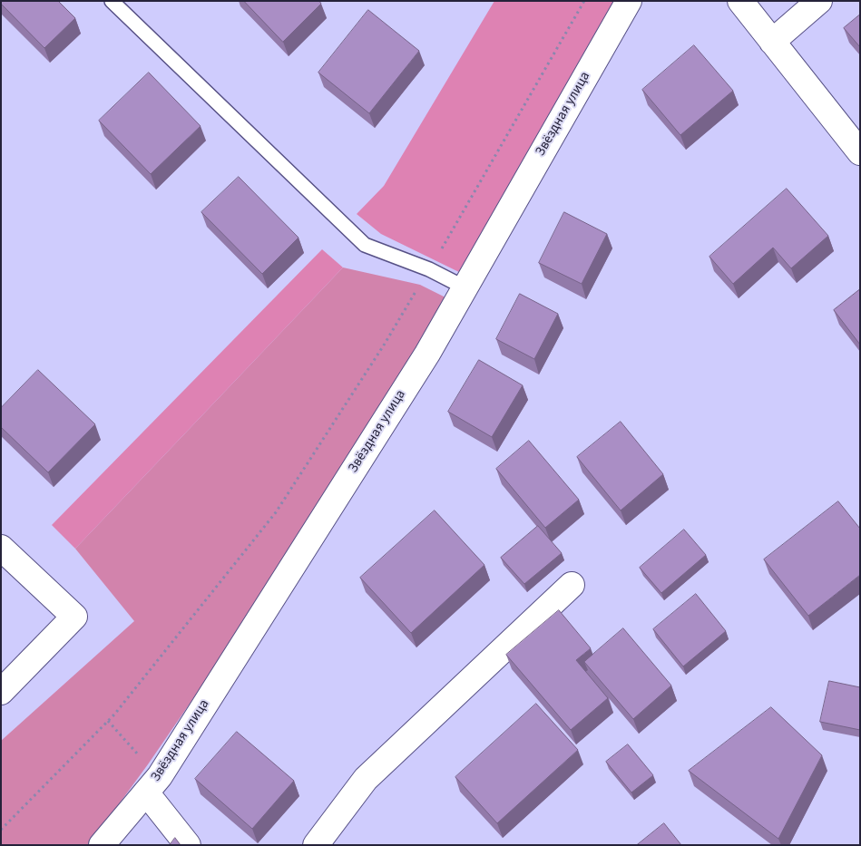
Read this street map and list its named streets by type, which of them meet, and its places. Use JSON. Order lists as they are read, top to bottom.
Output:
{
  "streets": {
    "street": ["Звёздная улица"]
  }
}
